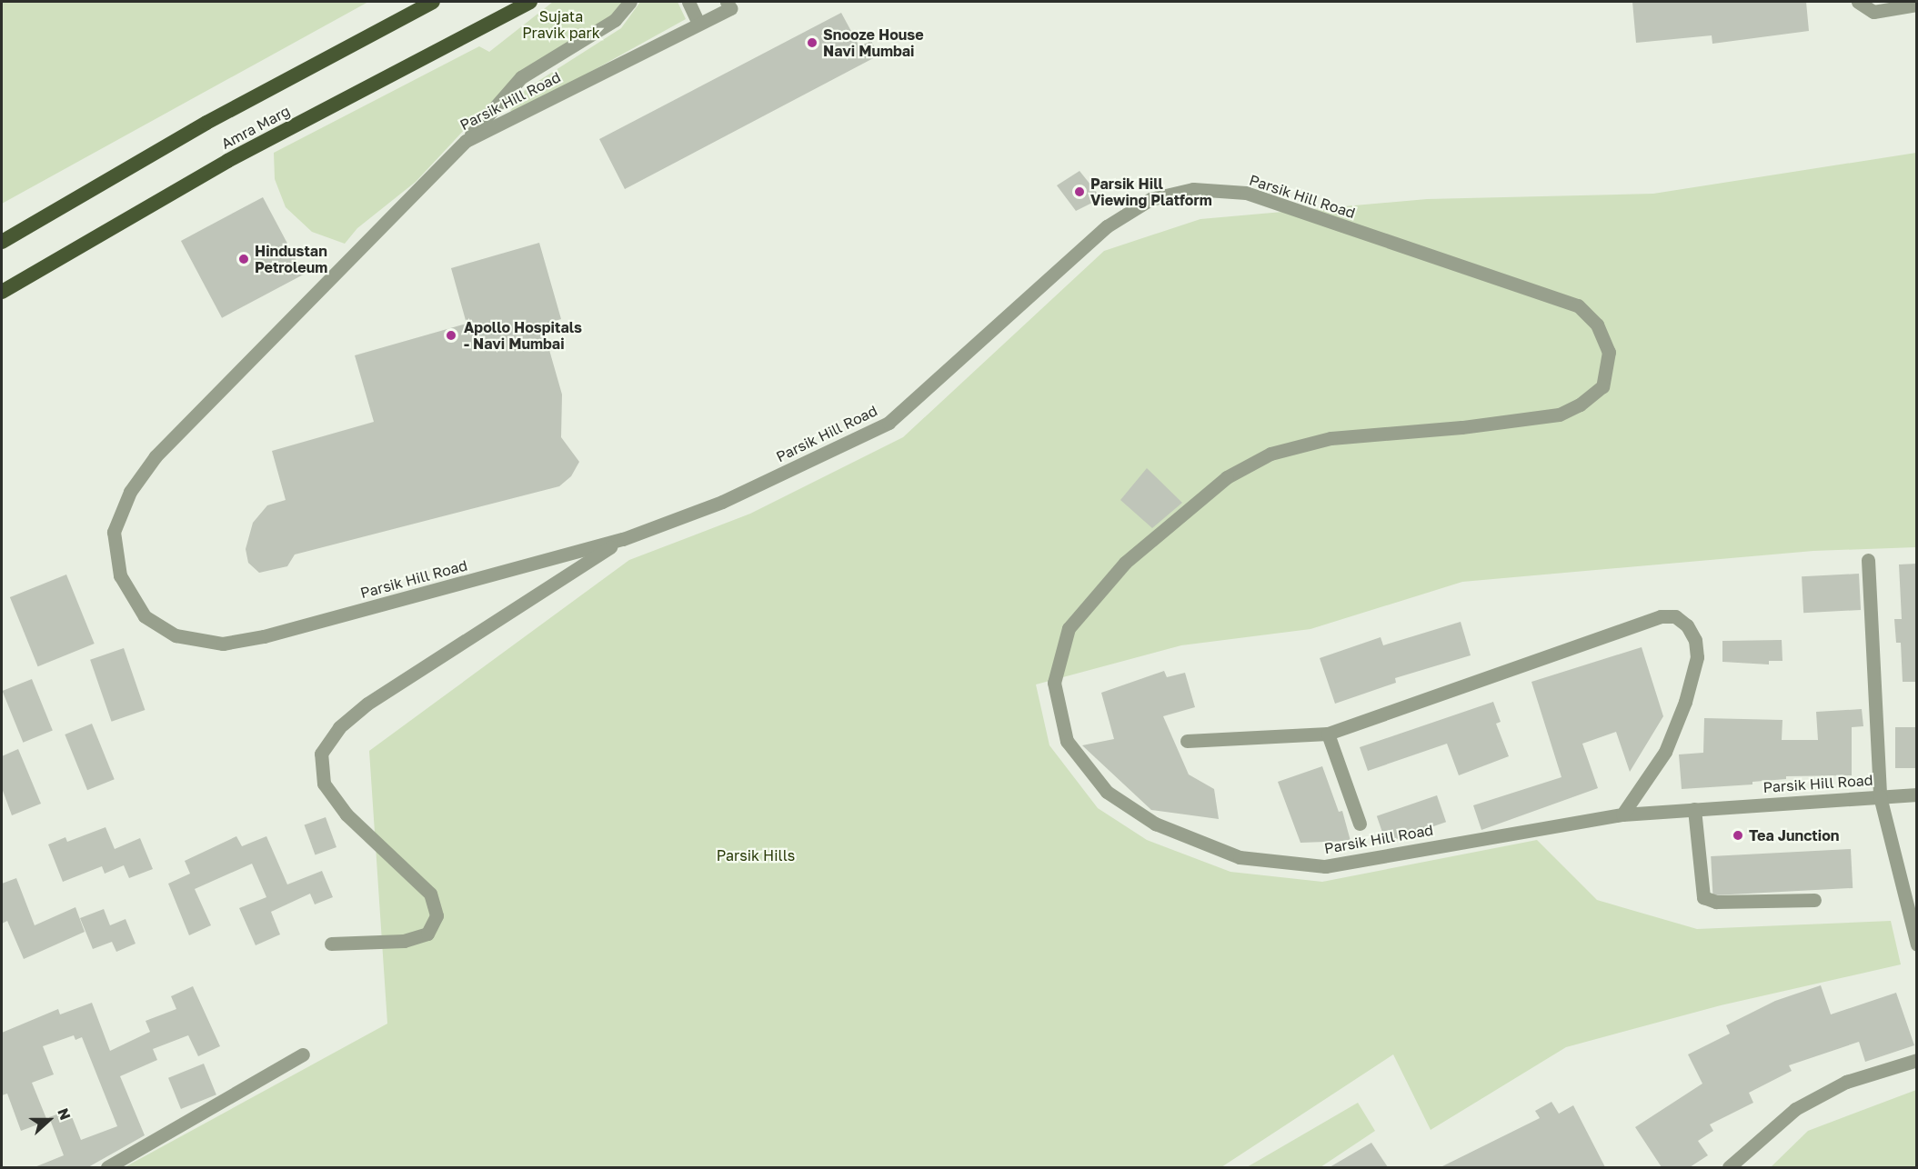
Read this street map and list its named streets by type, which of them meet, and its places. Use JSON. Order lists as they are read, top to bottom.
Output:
{
  "streets": {
    "highway": ["Amra Marg"],
    "street": ["Parsik Hill Road"]
  },
  "parks": ["Sujata Pravik park", "Parsik Hills"],
  "places": [
    "Snooze House Navi Mumbai",
    "Parsik Hill Viewing Platform",
    "Hindustan Petroleum",
    "Apollo Hospitals - Navi Mumbai",
    "Tea Junction"
  ],
  "north": "right"
}
